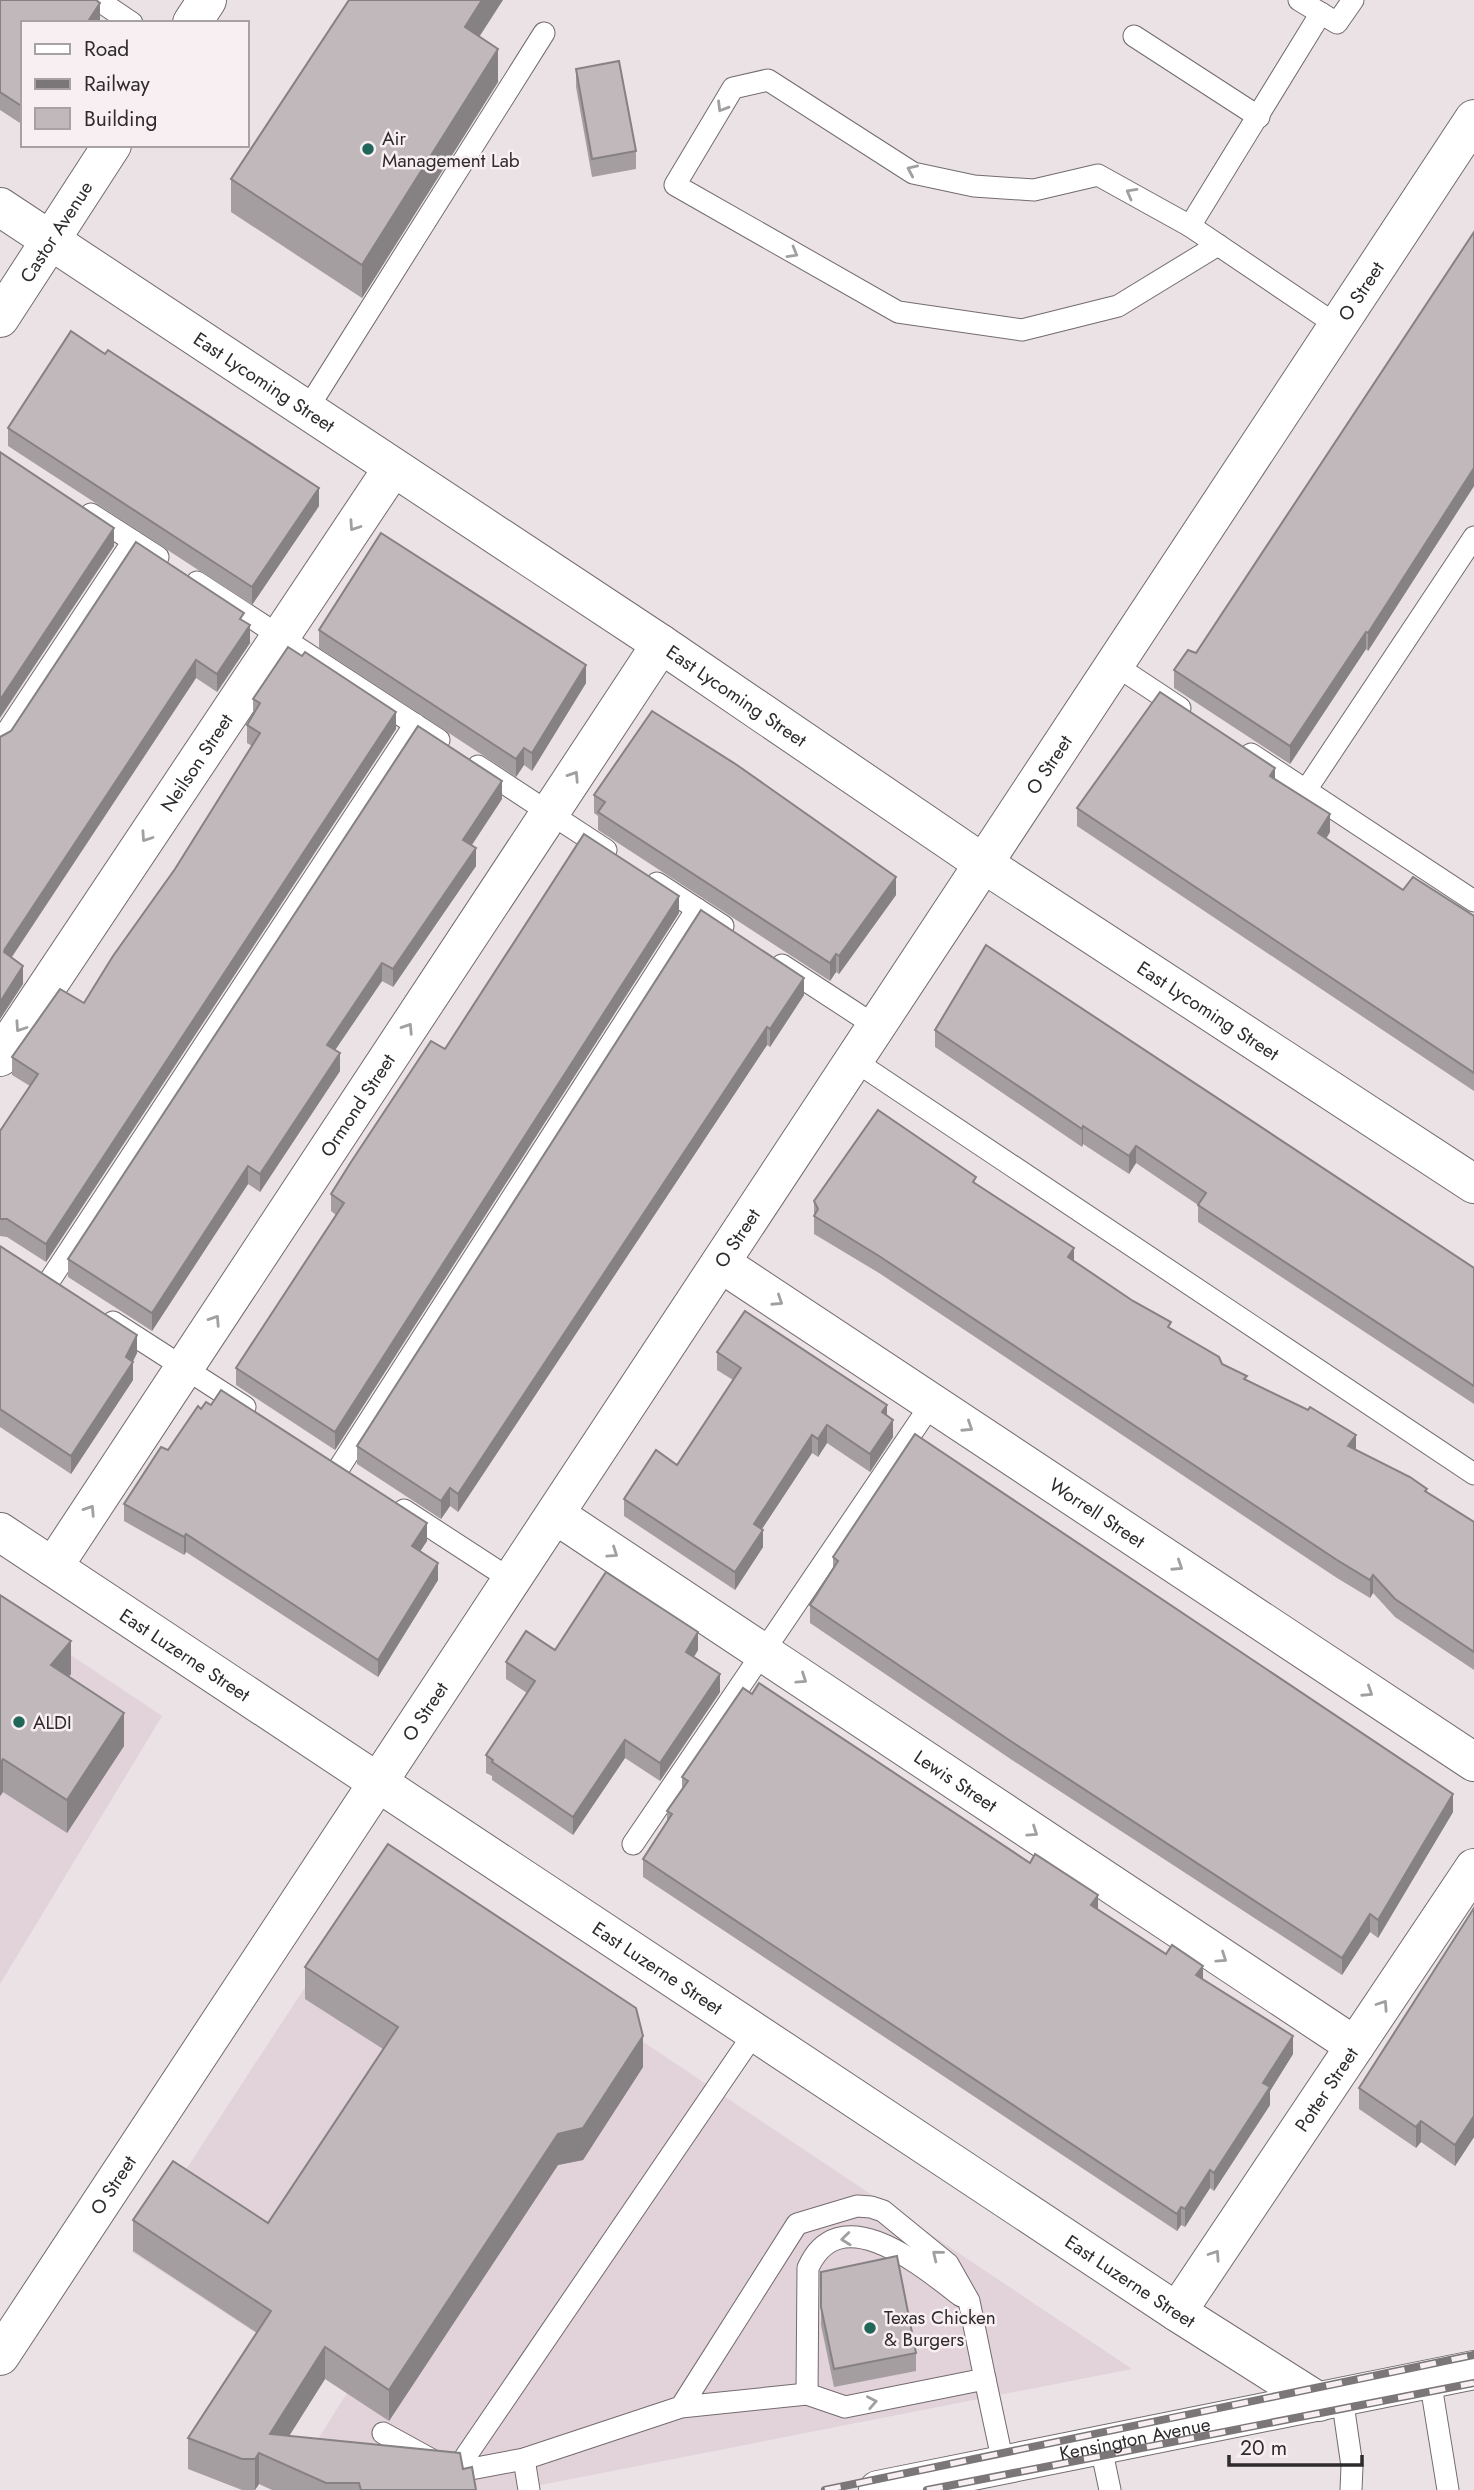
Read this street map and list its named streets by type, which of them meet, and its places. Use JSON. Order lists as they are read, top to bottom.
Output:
{
  "streets": {
    "street": [
      "Castor Avenue",
      "O Street",
      "East Lycoming Street",
      "Neilson Street",
      "Ormond Street",
      "Worrell Street",
      "East Luzerne Street",
      "Lewis Street",
      "Potter Street",
      "Kensington Avenue"
    ]
  },
  "crossings": [
    ["Castor Avenue", "East Lycoming Street"],
    ["O Street", "East Lycoming Street"],
    ["O Street", "Worrell Street"],
    ["O Street", "East Luzerne Street"],
    ["O Street", "Lewis Street"],
    ["East Lycoming Street", "Neilson Street"],
    ["East Lycoming Street", "Ormond Street"],
    ["Ormond Street", "East Luzerne Street"],
    ["East Luzerne Street", "Potter Street"],
    ["East Luzerne Street", "Kensington Avenue"],
    ["Lewis Street", "Potter Street"]
  ],
  "one_way": [
    "Neilson Street",
    "Ormond Street",
    "Worrell Street",
    "Lewis Street",
    "Potter Street"
  ],
  "places": ["Air Management Lab", "ALDI", "Texas Chicken & Burgers"],
  "legend": ["Road", "Railway", "Building"],
  "scale_bar": "20 m"
}
